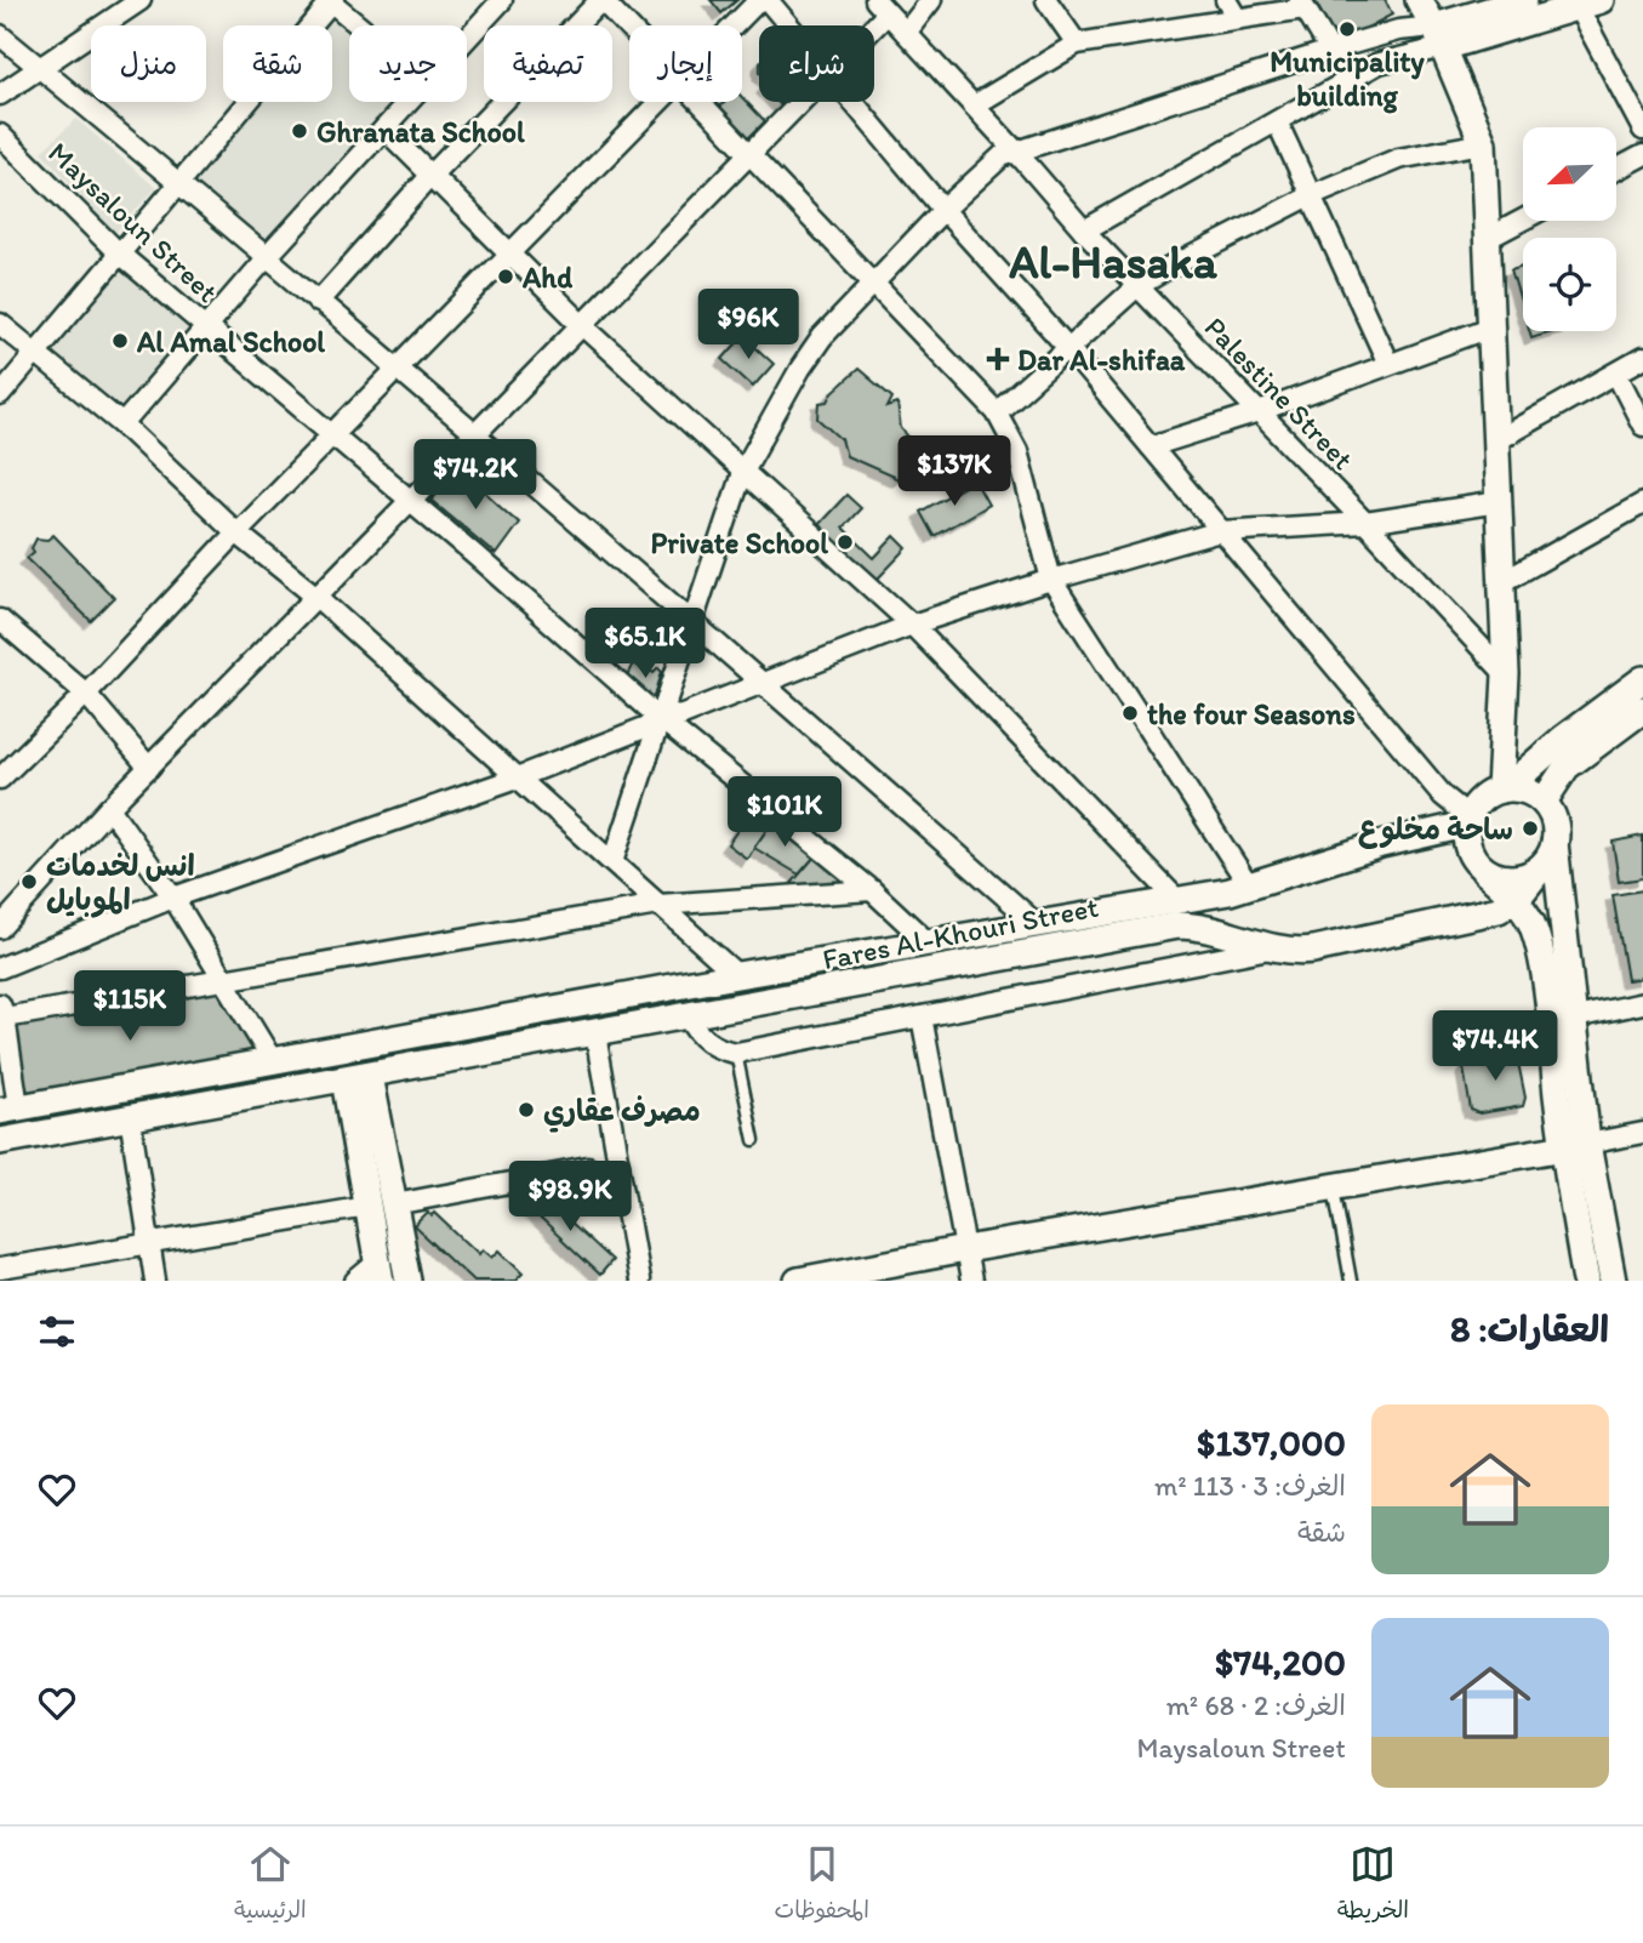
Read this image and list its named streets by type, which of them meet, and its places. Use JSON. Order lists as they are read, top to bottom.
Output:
{
  "streets": {
    "street": ["Maysaloun Street", "Palestine Street", "Fares Al-Khouri Street"]
  },
  "districts": ["Al-Hasaka"],
  "places": {
    "other": [
      "Municipality building",
      "Ghranata School",
      "Ahd",
      "Al Amal School",
      "Private School",
      "the four Seasons",
      "ساحة مخلوع",
      "انس لخدمات الموبايل",
      "مصرف عقاري"
    ],
    "health": ["Dar Al-shifaa"]
  },
  "north": "bottom left",
  "page": {
    "chip": [
      "شراء",
      "إيجار",
      "تصفية",
      "جديد",
      "شقة",
      "منزل"
    ],
    "price": [
      "$96K",
      "$137K",
      "$74.2K",
      "$65.1K",
      "$101K",
      "$115K",
      "$74.4K",
      "$98.9K"
    ],
    "heading": "العقارات: 8",
    "list": [
      {
        "name": "$137,000",
        "note": "الغرف: 3 · 113 m² · شقة"
      },
      {
        "name": "$74,200",
        "note": "الغرف: 2 · 68 m² · Maysaloun Street"
      }
    ],
    "tabs": ["الخريطة", "المحفوظات", "الرئيسية"]
  }
}
